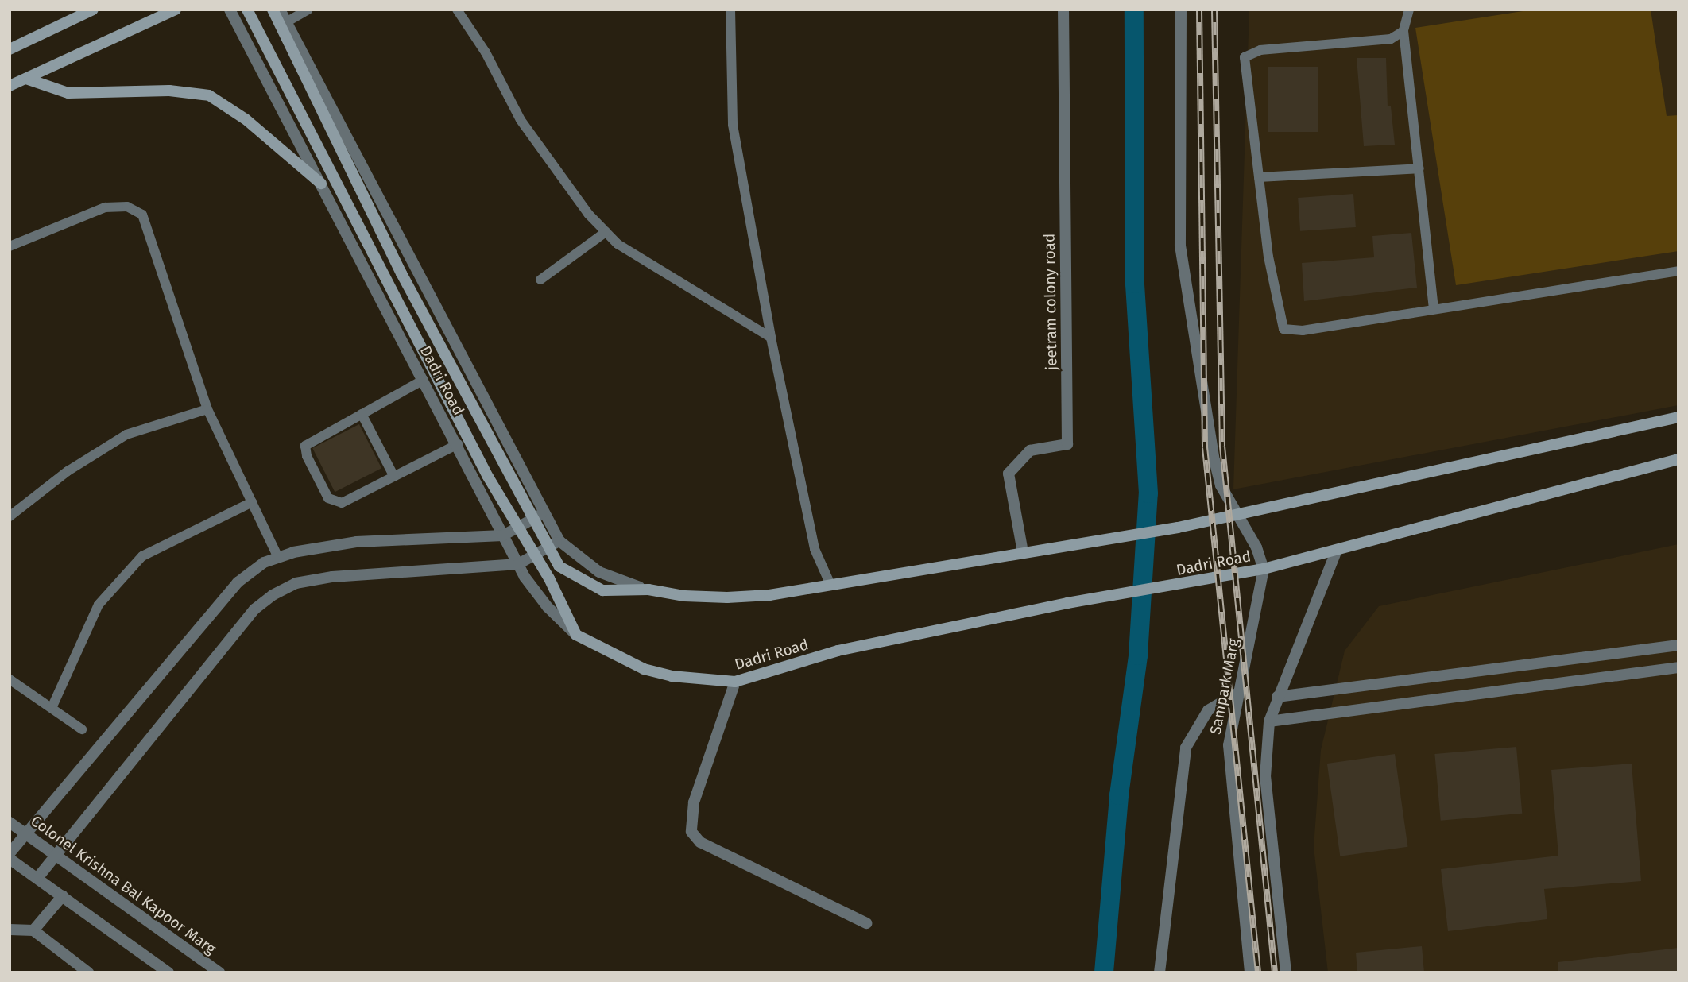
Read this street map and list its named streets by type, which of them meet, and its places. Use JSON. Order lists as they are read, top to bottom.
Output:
{
  "streets": {
    "main road": ["Dadri Road"],
    "street": ["jeetram colony road", "Sampark Marg", "Colonel Krishna Bal Kapoor Marg"]
  },
  "crossings": [
    ["jeetram colony road", "Dadri Road"],
    ["Dadri Road", "Sampark Marg"]
  ]
}
